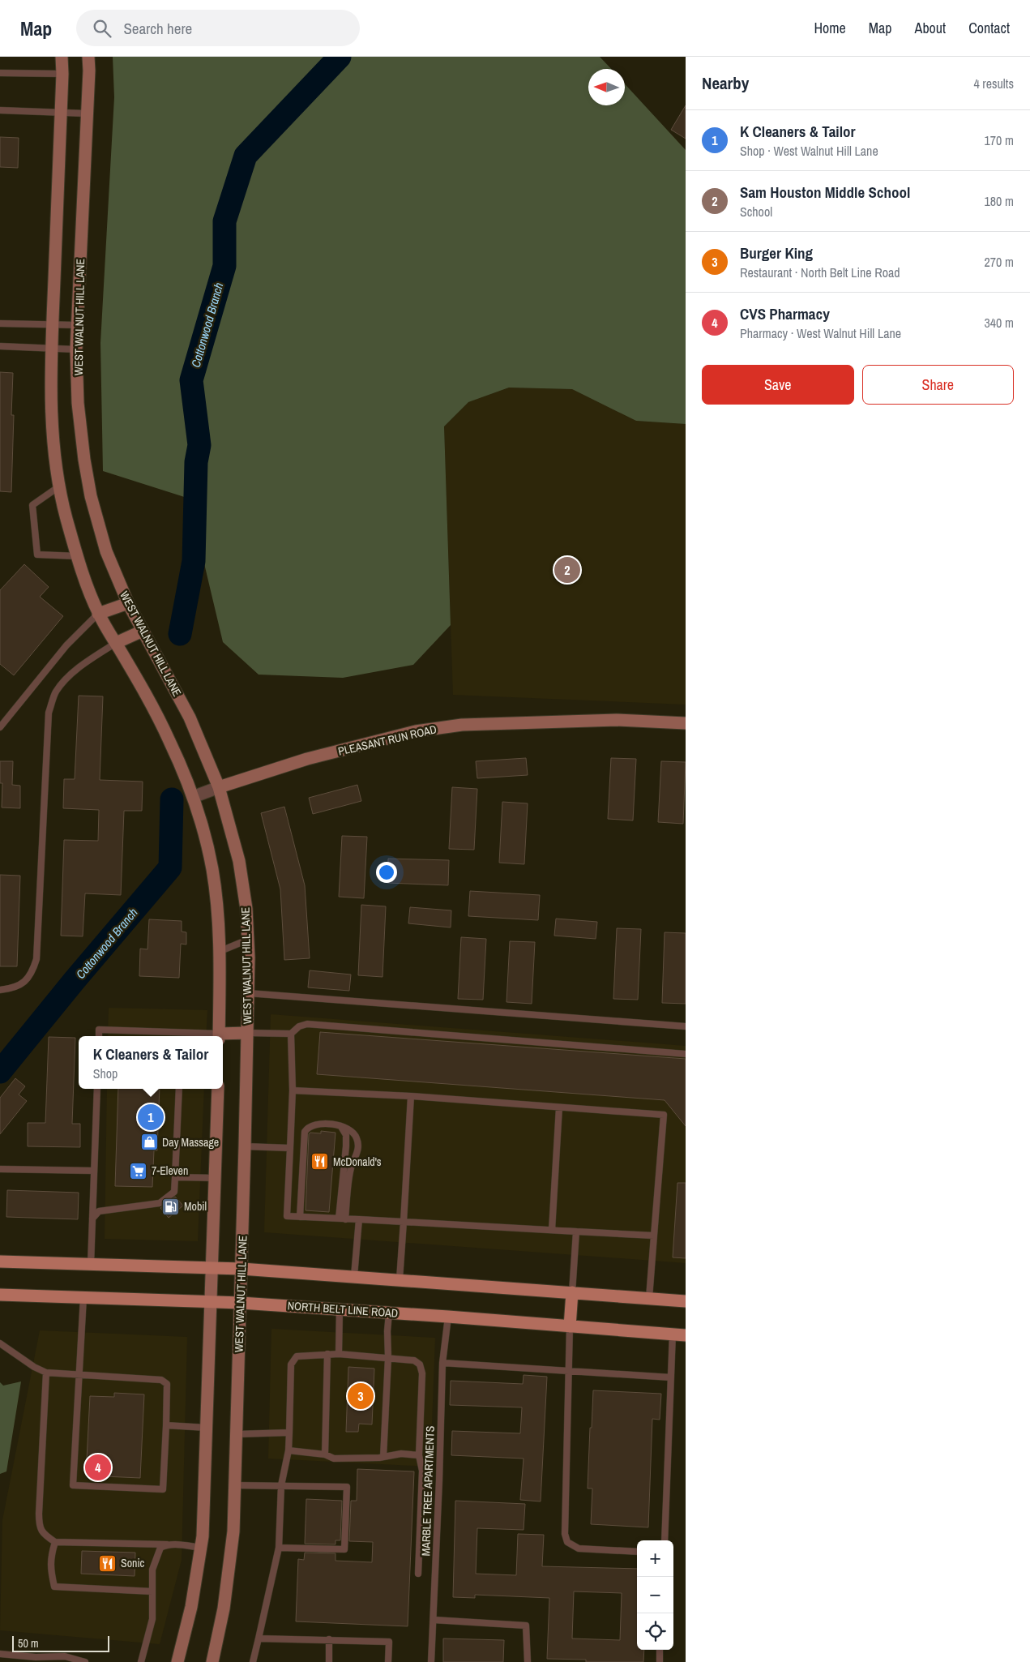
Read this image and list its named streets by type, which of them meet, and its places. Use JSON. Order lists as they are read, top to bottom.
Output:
{
  "streets": {
    "main road": ["WEST WALNUT HILL LANE", "PLEASANT RUN ROAD", "NORTH BELT LINE ROAD"],
    "lane": ["MARBLE TREE APARTMENTS"]
  },
  "crossings": [
    ["WEST WALNUT HILL LANE", "PLEASANT RUN ROAD"],
    ["WEST WALNUT HILL LANE", "NORTH BELT LINE ROAD"],
    ["NORTH BELT LINE ROAD", "MARBLE TREE APARTMENTS"]
  ],
  "water": ["Cottonwood Branch"],
  "places": {
    "shop": ["Day Massage"],
    "restaurant": ["McDonald's", "Sonic"],
    "supermarket": ["7-Eleven"],
    "fuel station": ["Mobil"]
  },
  "scale_bar": "50 m",
  "north": "left",
  "page": {
    "header": "Map",
    "search": "Search here",
    "nav": [
      "Home",
      "Map",
      "About",
      "Contact"
    ],
    "heading": ["Nearby", "4 results"],
    "list": [
      {
        "mark": "1",
        "name": "K Cleaners & Tailor",
        "note": "Shop · West Walnut Hill Lane",
        "value": "170 m"
      },
      {
        "mark": "2",
        "name": "Sam Houston Middle School",
        "note": "School",
        "value": "180 m"
      },
      {
        "mark": "3",
        "name": "Burger King",
        "note": "Restaurant · North Belt Line Road",
        "value": "270 m"
      },
      {
        "mark": "4",
        "name": "CVS Pharmacy",
        "note": "Pharmacy · West Walnut Hill Lane",
        "value": "340 m"
      }
    ],
    "buttons": ["Save", "Share"],
    "pins": [
      "2",
      "1",
      "3",
      "4"
    ],
    "popup": ["K Cleaners & Tailor", "Shop"],
    "map_buttons": ["+", "−"],
    "scale": "50 m"
  }
}
